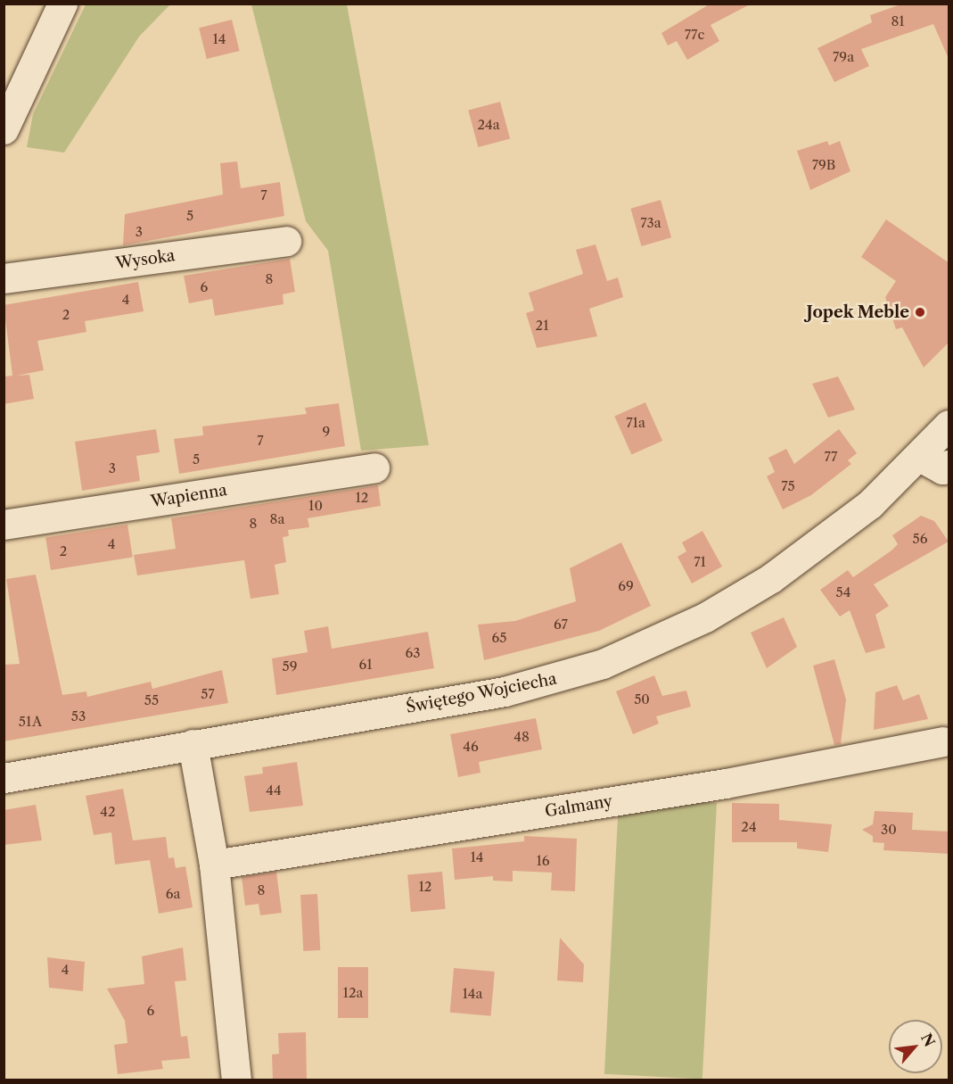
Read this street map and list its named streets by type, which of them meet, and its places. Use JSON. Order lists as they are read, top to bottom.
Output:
{
  "streets": {
    "street": [
      "Wysoka",
      "Wapienna",
      "Świętego Wojciecha",
      "Galmany"
    ]
  },
  "places": ["Jopek Meble"],
  "house_numbers": [
    "81",
    "77c",
    "14",
    "79a",
    "24a",
    "79B",
    "7",
    "5",
    "73a",
    "3",
    "8",
    "6",
    "4",
    "2",
    "21",
    "71a",
    "9",
    "7",
    "77",
    "5",
    "3",
    "75",
    "12",
    "10",
    "8a",
    "8",
    "56",
    "4",
    "2",
    "71",
    "69",
    "54",
    "67",
    "65",
    "63",
    "61",
    "59",
    "57",
    "50",
    "55",
    "53",
    "51A",
    "48",
    "46",
    "44",
    "42",
    "24",
    "30",
    "14",
    "16",
    "12",
    "8",
    "6a",
    "4",
    "12a",
    "14a",
    "6"
  ],
  "north": "top right"
}
